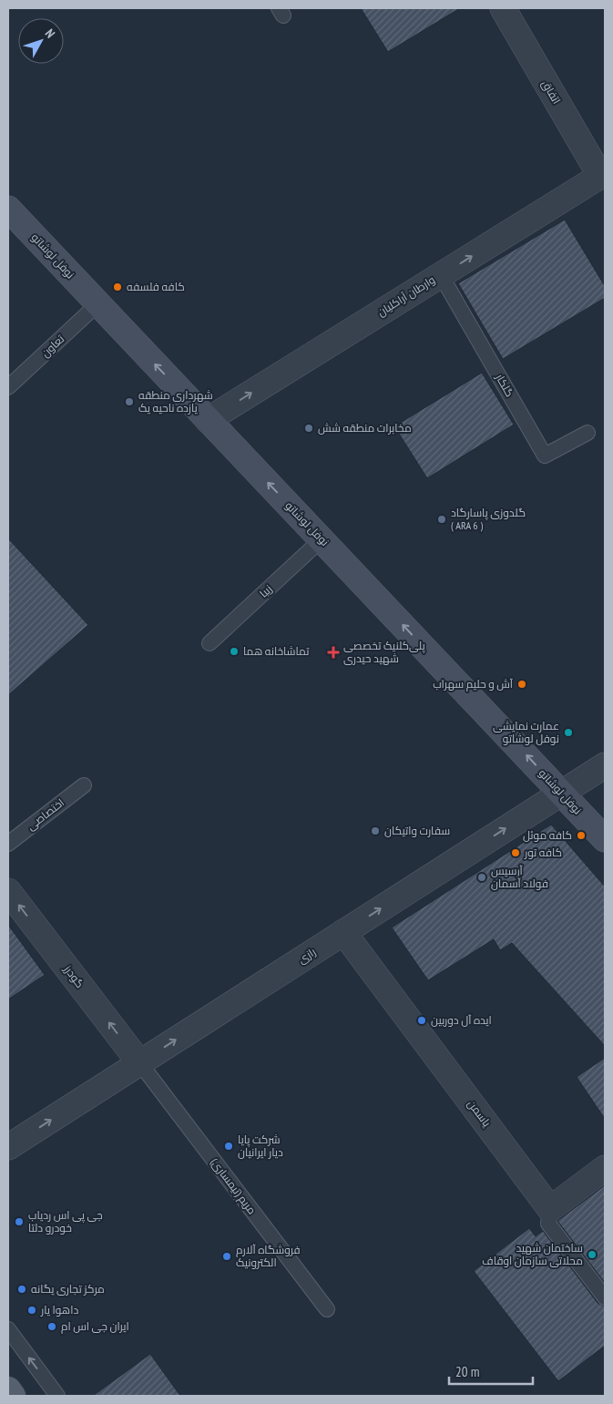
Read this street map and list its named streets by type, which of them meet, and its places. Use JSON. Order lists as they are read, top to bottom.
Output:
{
  "streets": {
    "main road": ["نوفل لوشاتو"],
    "street": [
      "اتفاق",
      "وارطان آراکلیان",
      "رازی",
      "گودرز",
      "یاسمن"
    ],
    "lane": [
      "تعاون",
      "گلکار",
      "زیبا",
      "اختصاصی",
      "مریم (تیمساری)"
    ]
  },
  "crossings": [
    ["اتفاق", "وارطان آراکلیان"],
    ["نوفل لوشاتو", "وارطان آراکلیان"],
    ["نوفل لوشاتو", "تعاون"],
    ["نوفل لوشاتو", "زیبا"],
    ["نوفل لوشاتو", "رازی"],
    ["وارطان آراکلیان", "گلکار"],
    ["رازی", "گودرز"],
    ["رازی", "یاسمن"],
    ["رازی", "مریم (تیمساری)"],
    ["گودرز", "مریم (تیمساری)"]
  ],
  "one_way": [
    "نوفل لوشاتو",
    "وارطان آراکلیان",
    "رازی",
    "گودرز"
  ],
  "places": {
    "other": [
      "کافه فلسفه",
      "شهرداری منطقه یازده ناحیه یک",
      "مخابرات منطقه شش",
      "گلدوزی پاسارگاد ( ARA 6 )",
      "تماشاخانه هما",
      "آش و حلیم سهراب",
      "عمارت نمایشی نوفل لوشاتو",
      "سفارت واتیکان",
      "کافه موئل",
      "کافه تور",
      "آرسیس فولاد آسمان",
      "ایده آل دوربین",
      "شرکت پایا دیار ایرانیان",
      "جی پی اس ردیاب خودرو دلتا",
      "ساختمان شهید محلاتی سازمان اوقاف",
      "فروشگاه آلارم الکترونیک",
      "مرکز تجاری یگانه",
      "داهوا یار",
      "ایران جی اس ام"
    ],
    "health": ["پلی‌کلنیک تخصصی شهید حیدری"]
  },
  "scale_bar": "20 m",
  "north": "top right"
}
